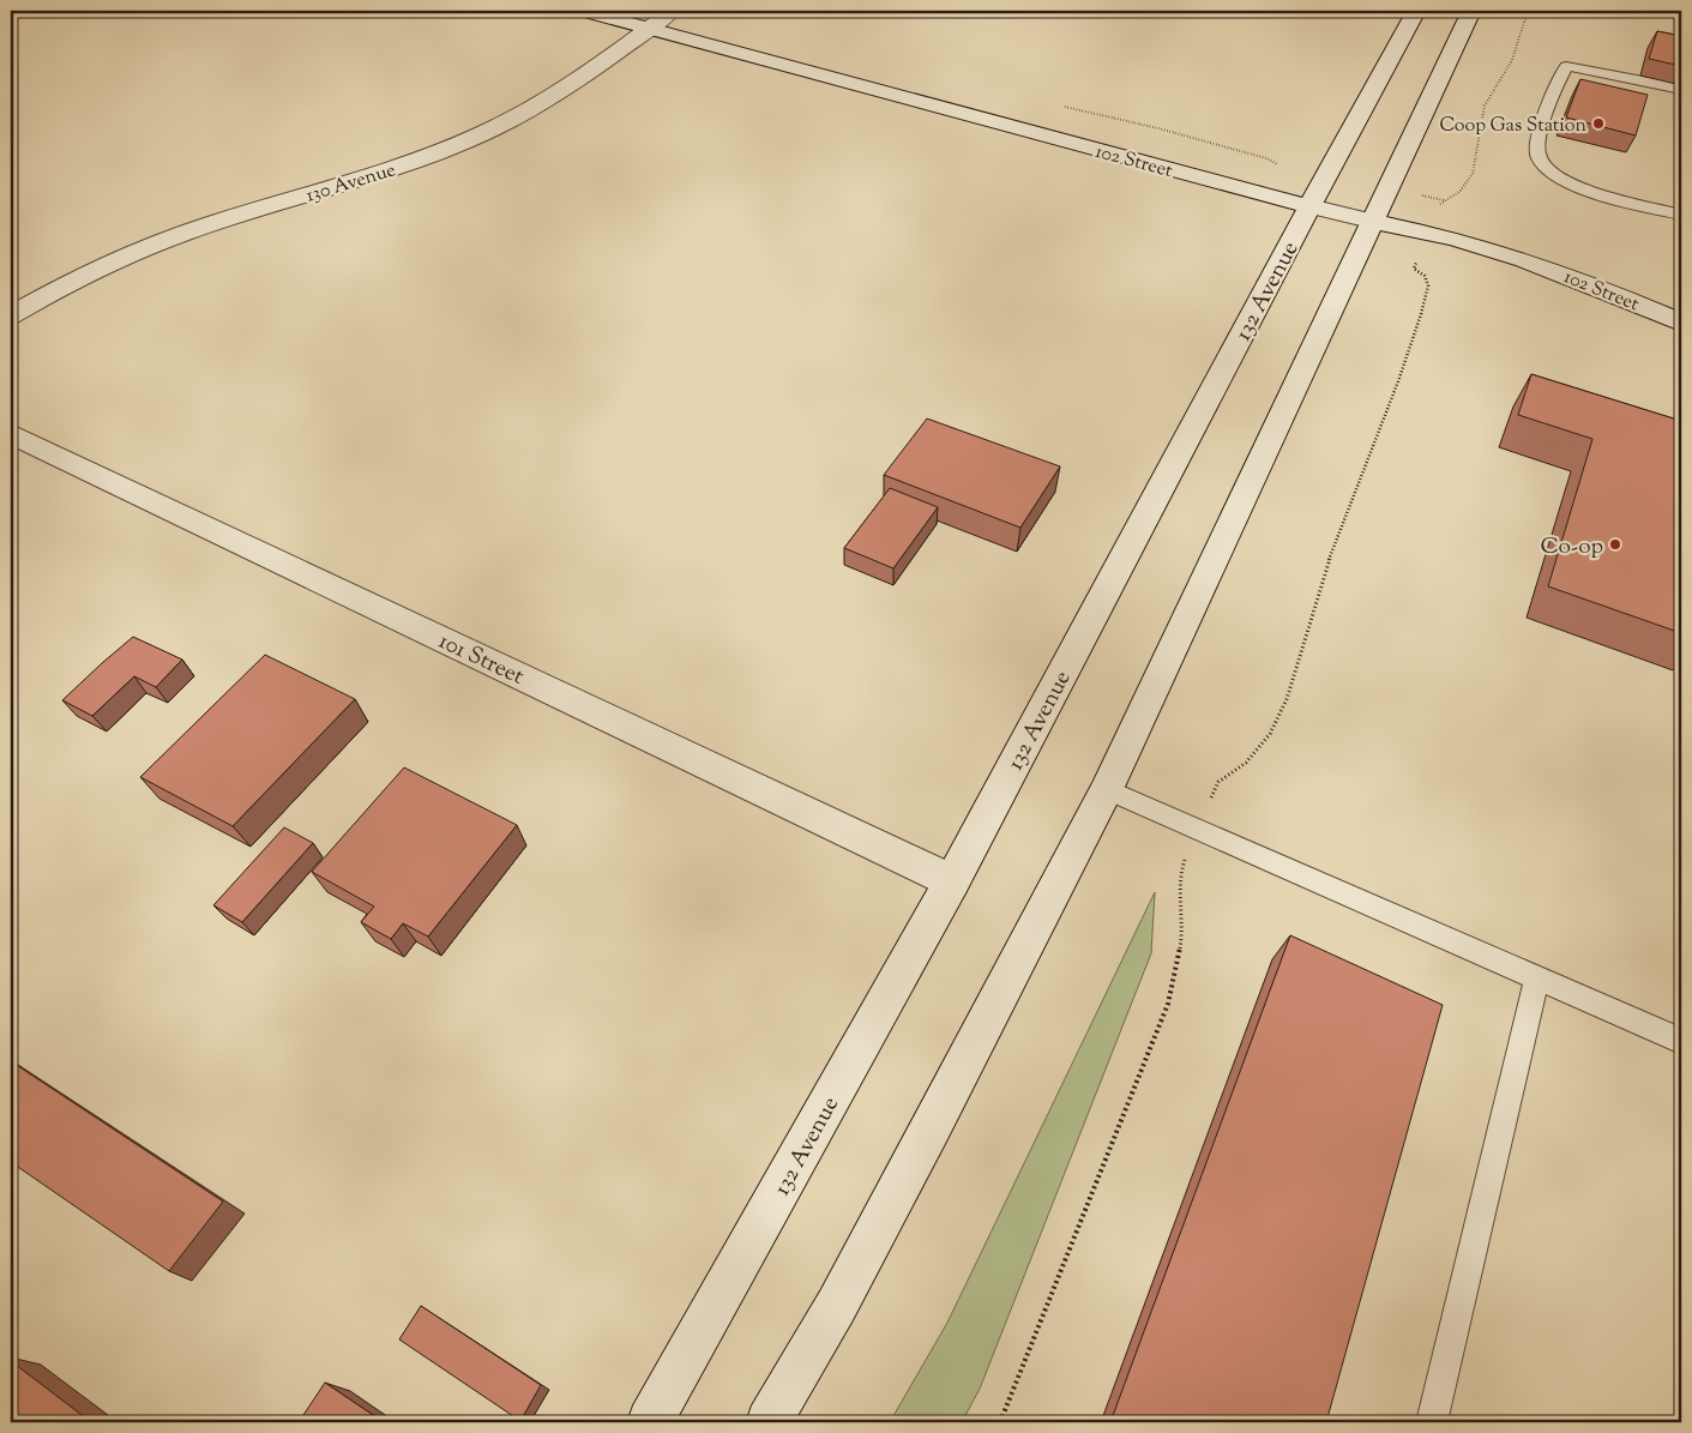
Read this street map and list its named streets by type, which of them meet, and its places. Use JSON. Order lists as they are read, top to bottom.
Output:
{
  "streets": {
    "main road": [
      "102 Street",
      "130 Avenue",
      "132 Avenue",
      "101 Street"
    ]
  },
  "crossings": [
    ["102 Street", "130 Avenue"],
    ["102 Street", "132 Avenue"],
    ["132 Avenue", "101 Street"]
  ],
  "places": ["Coop Gas Station", "Co-op"]
}
